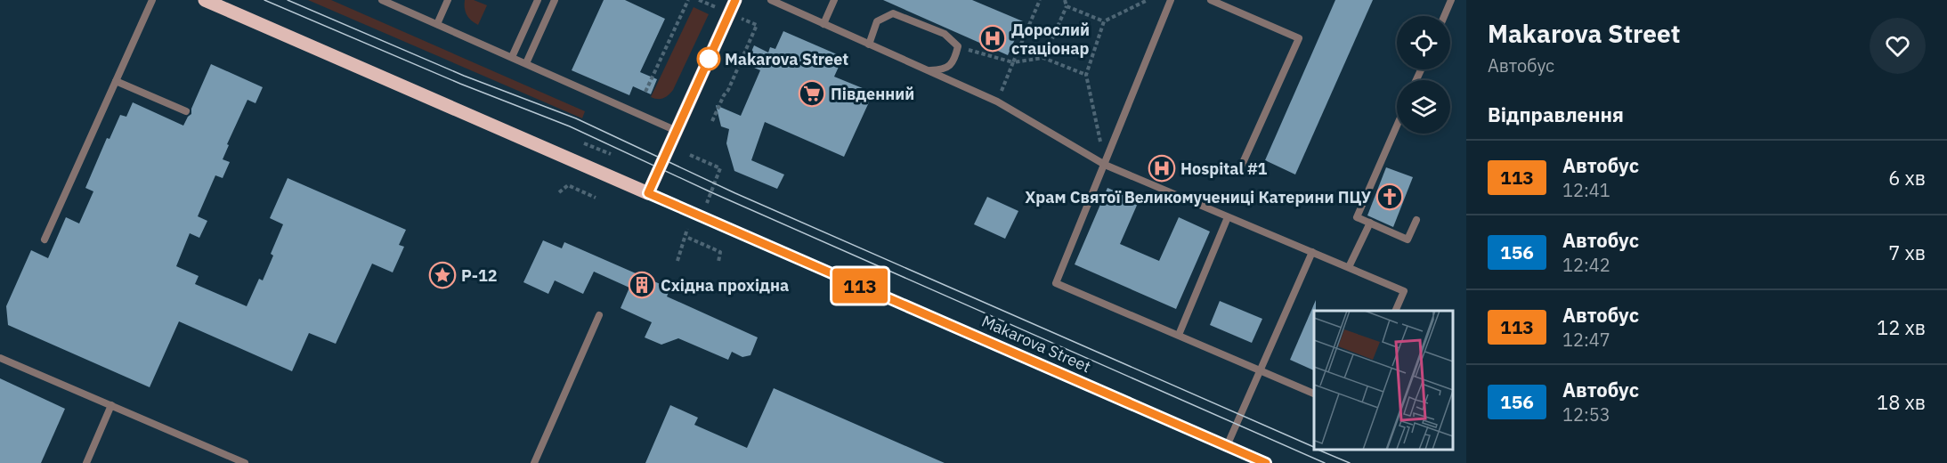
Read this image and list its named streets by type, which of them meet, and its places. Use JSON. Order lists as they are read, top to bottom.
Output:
{
  "streets": {
    "main road": ["Makarova Street"]
  },
  "places": {
    "hospital": ["Дорослий стаціонар", "Hospital #1"],
    "other": ["Makarova Street"],
    "supermarket": ["Південний"],
    "church": ["Храм Святої Великомучениці Катерини ПЦУ"],
    "place": ["Р-12"],
    "building": ["Східна прохідна"]
  },
  "lines": ["bus line 113"],
  "page": {
    "on_map": "113",
    "heading": [
      ["Makarova Street", "Автобус"],
      "Відправлення"
    ],
    "list": [
      {
        "mark": "113",
        "name": "Автобус",
        "note": "12:41",
        "value": "6 хв"
      },
      {
        "mark": "156",
        "name": "Автобус",
        "note": "12:42",
        "value": "7 хв"
      },
      {
        "mark": "113",
        "name": "Автобус",
        "note": "12:47",
        "value": "12 хв"
      },
      {
        "mark": "156",
        "name": "Автобус",
        "note": "12:53",
        "value": "18 хв"
      }
    ]
  }
}
